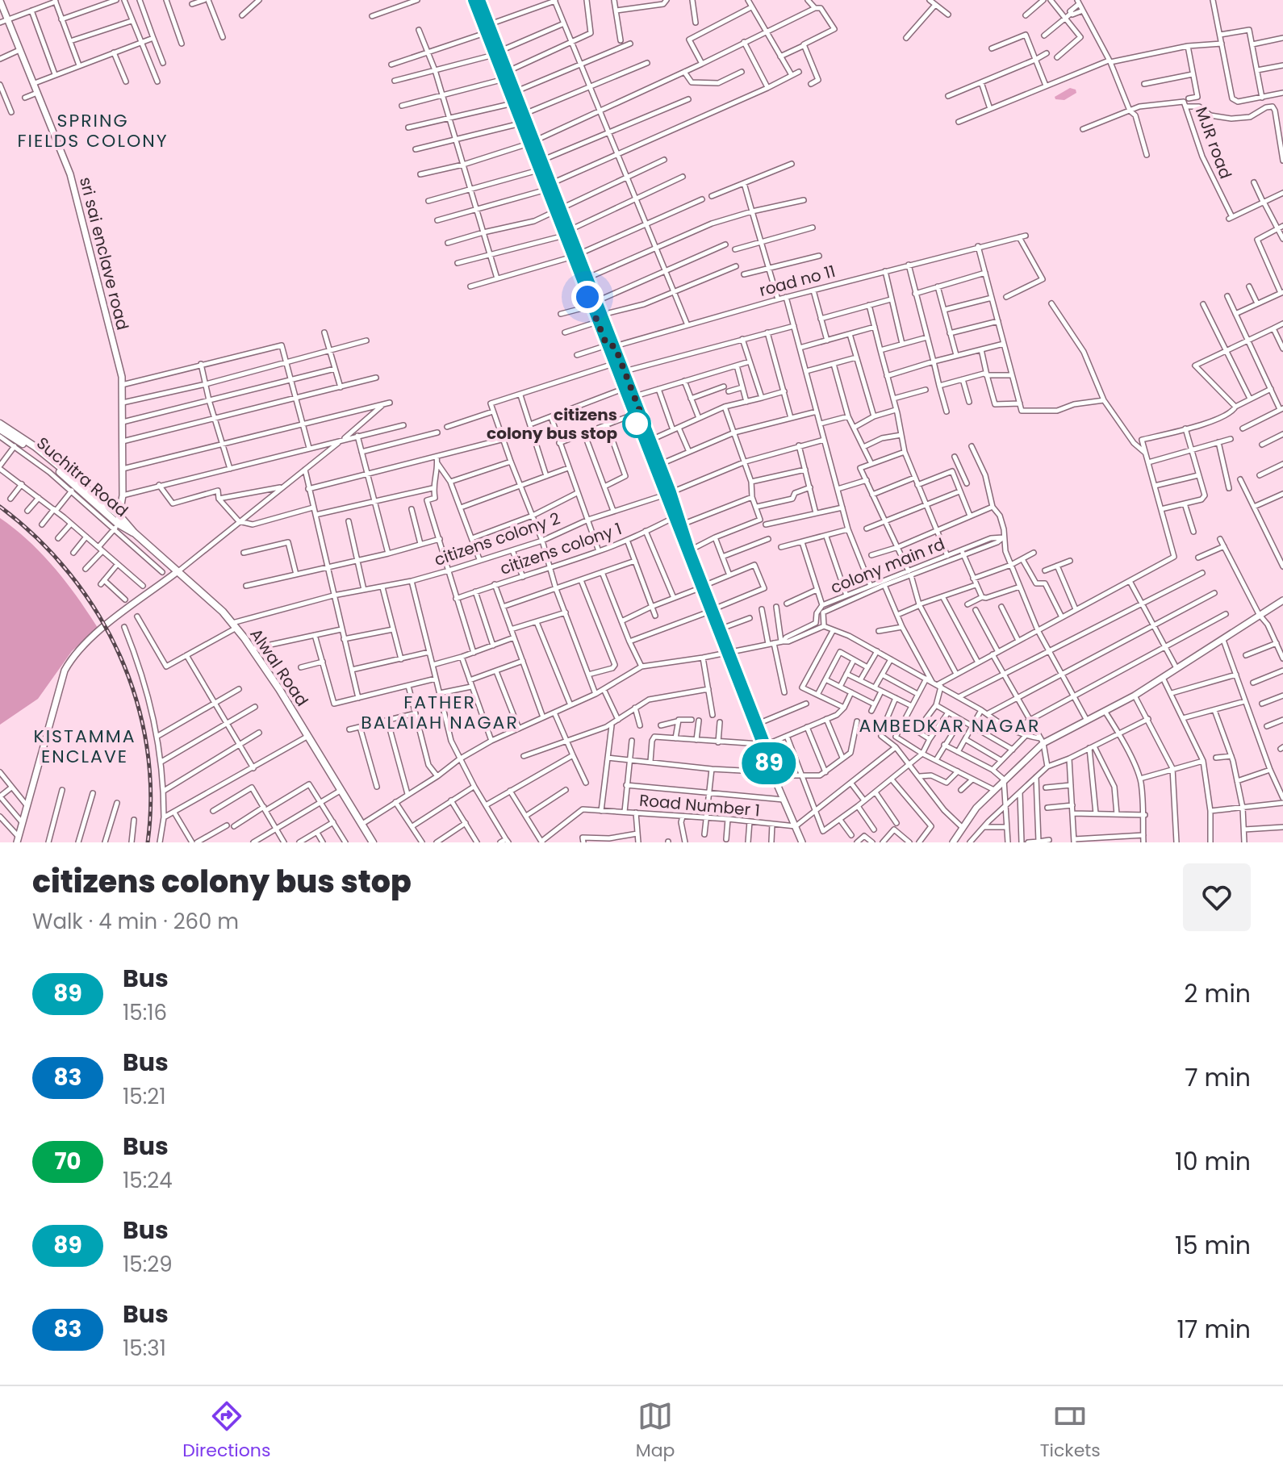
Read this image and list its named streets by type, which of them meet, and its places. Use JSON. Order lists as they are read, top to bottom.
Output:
{
  "streets": {
    "main road": ["Suchitra Road", "Alwal Road"],
    "street": [
      "MJR road",
      "sri sai enclave road",
      "road no 11",
      "citizens colony 2",
      "citizens colony 1",
      "colony main rd",
      "Road Number 1"
    ]
  },
  "crossings": [
    ["sri sai enclave road", "Suchitra Road"],
    ["Suchitra Road", "Alwal Road"],
    ["citizens colony 2", "Alwal Road"]
  ],
  "districts": [
    "SPRING FIELDS COLONY",
    "FATHER BALAIAH NAGAR",
    "AMBEDKAR NAGAR",
    "KISTAMMA ENCLAVE"
  ],
  "places": ["citizens colony bus stop"],
  "lines": ["bus line 89"],
  "page": {
    "on_map": "89",
    "heading": ["citizens colony bus stop", "Walk · 4 min · 260 m"],
    "list": [
      {
        "mark": "89",
        "name": "Bus",
        "note": "15:16",
        "value": "2 min"
      },
      {
        "mark": "83",
        "name": "Bus",
        "note": "15:21",
        "value": "7 min"
      },
      {
        "mark": "70",
        "name": "Bus",
        "note": "15:24",
        "value": "10 min"
      },
      {
        "mark": "89",
        "name": "Bus",
        "note": "15:29",
        "value": "15 min"
      },
      {
        "mark": "83",
        "name": "Bus",
        "note": "15:31",
        "value": "17 min"
      }
    ],
    "tabs": ["Directions", "Map", "Tickets"]
  }
}
